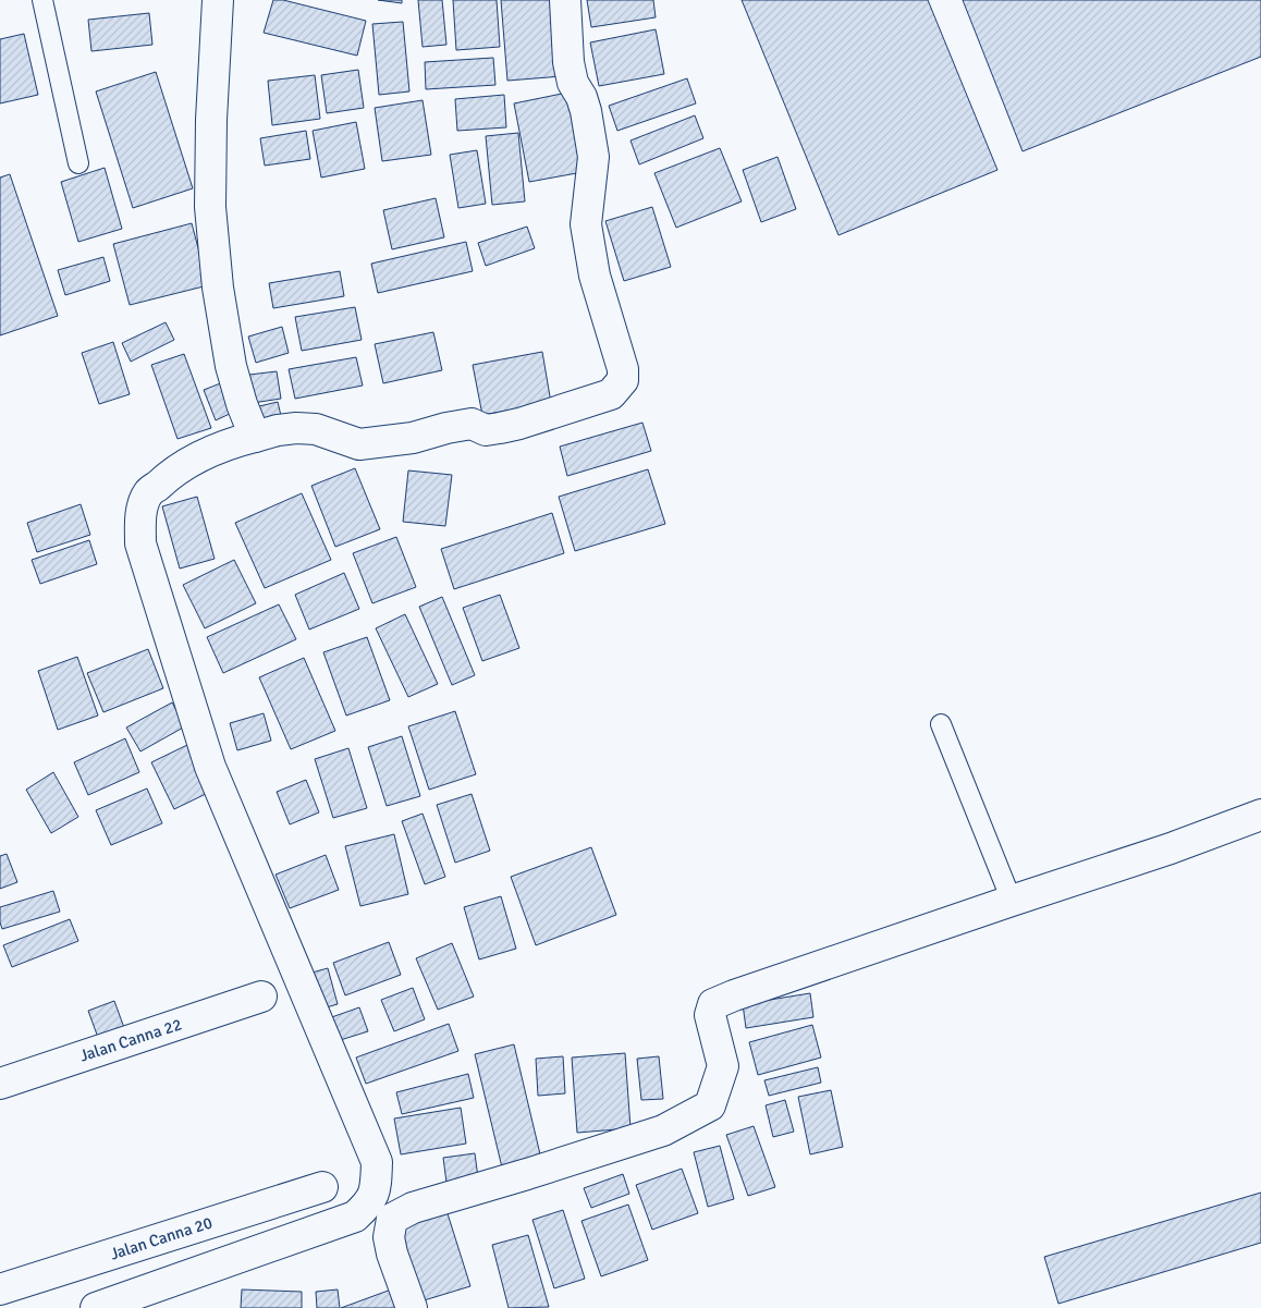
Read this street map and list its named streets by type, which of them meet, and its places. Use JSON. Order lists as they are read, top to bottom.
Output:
{
  "streets": {
    "street": ["Jalan Canna 22", "Jalan Canna 20"]
  }
}
